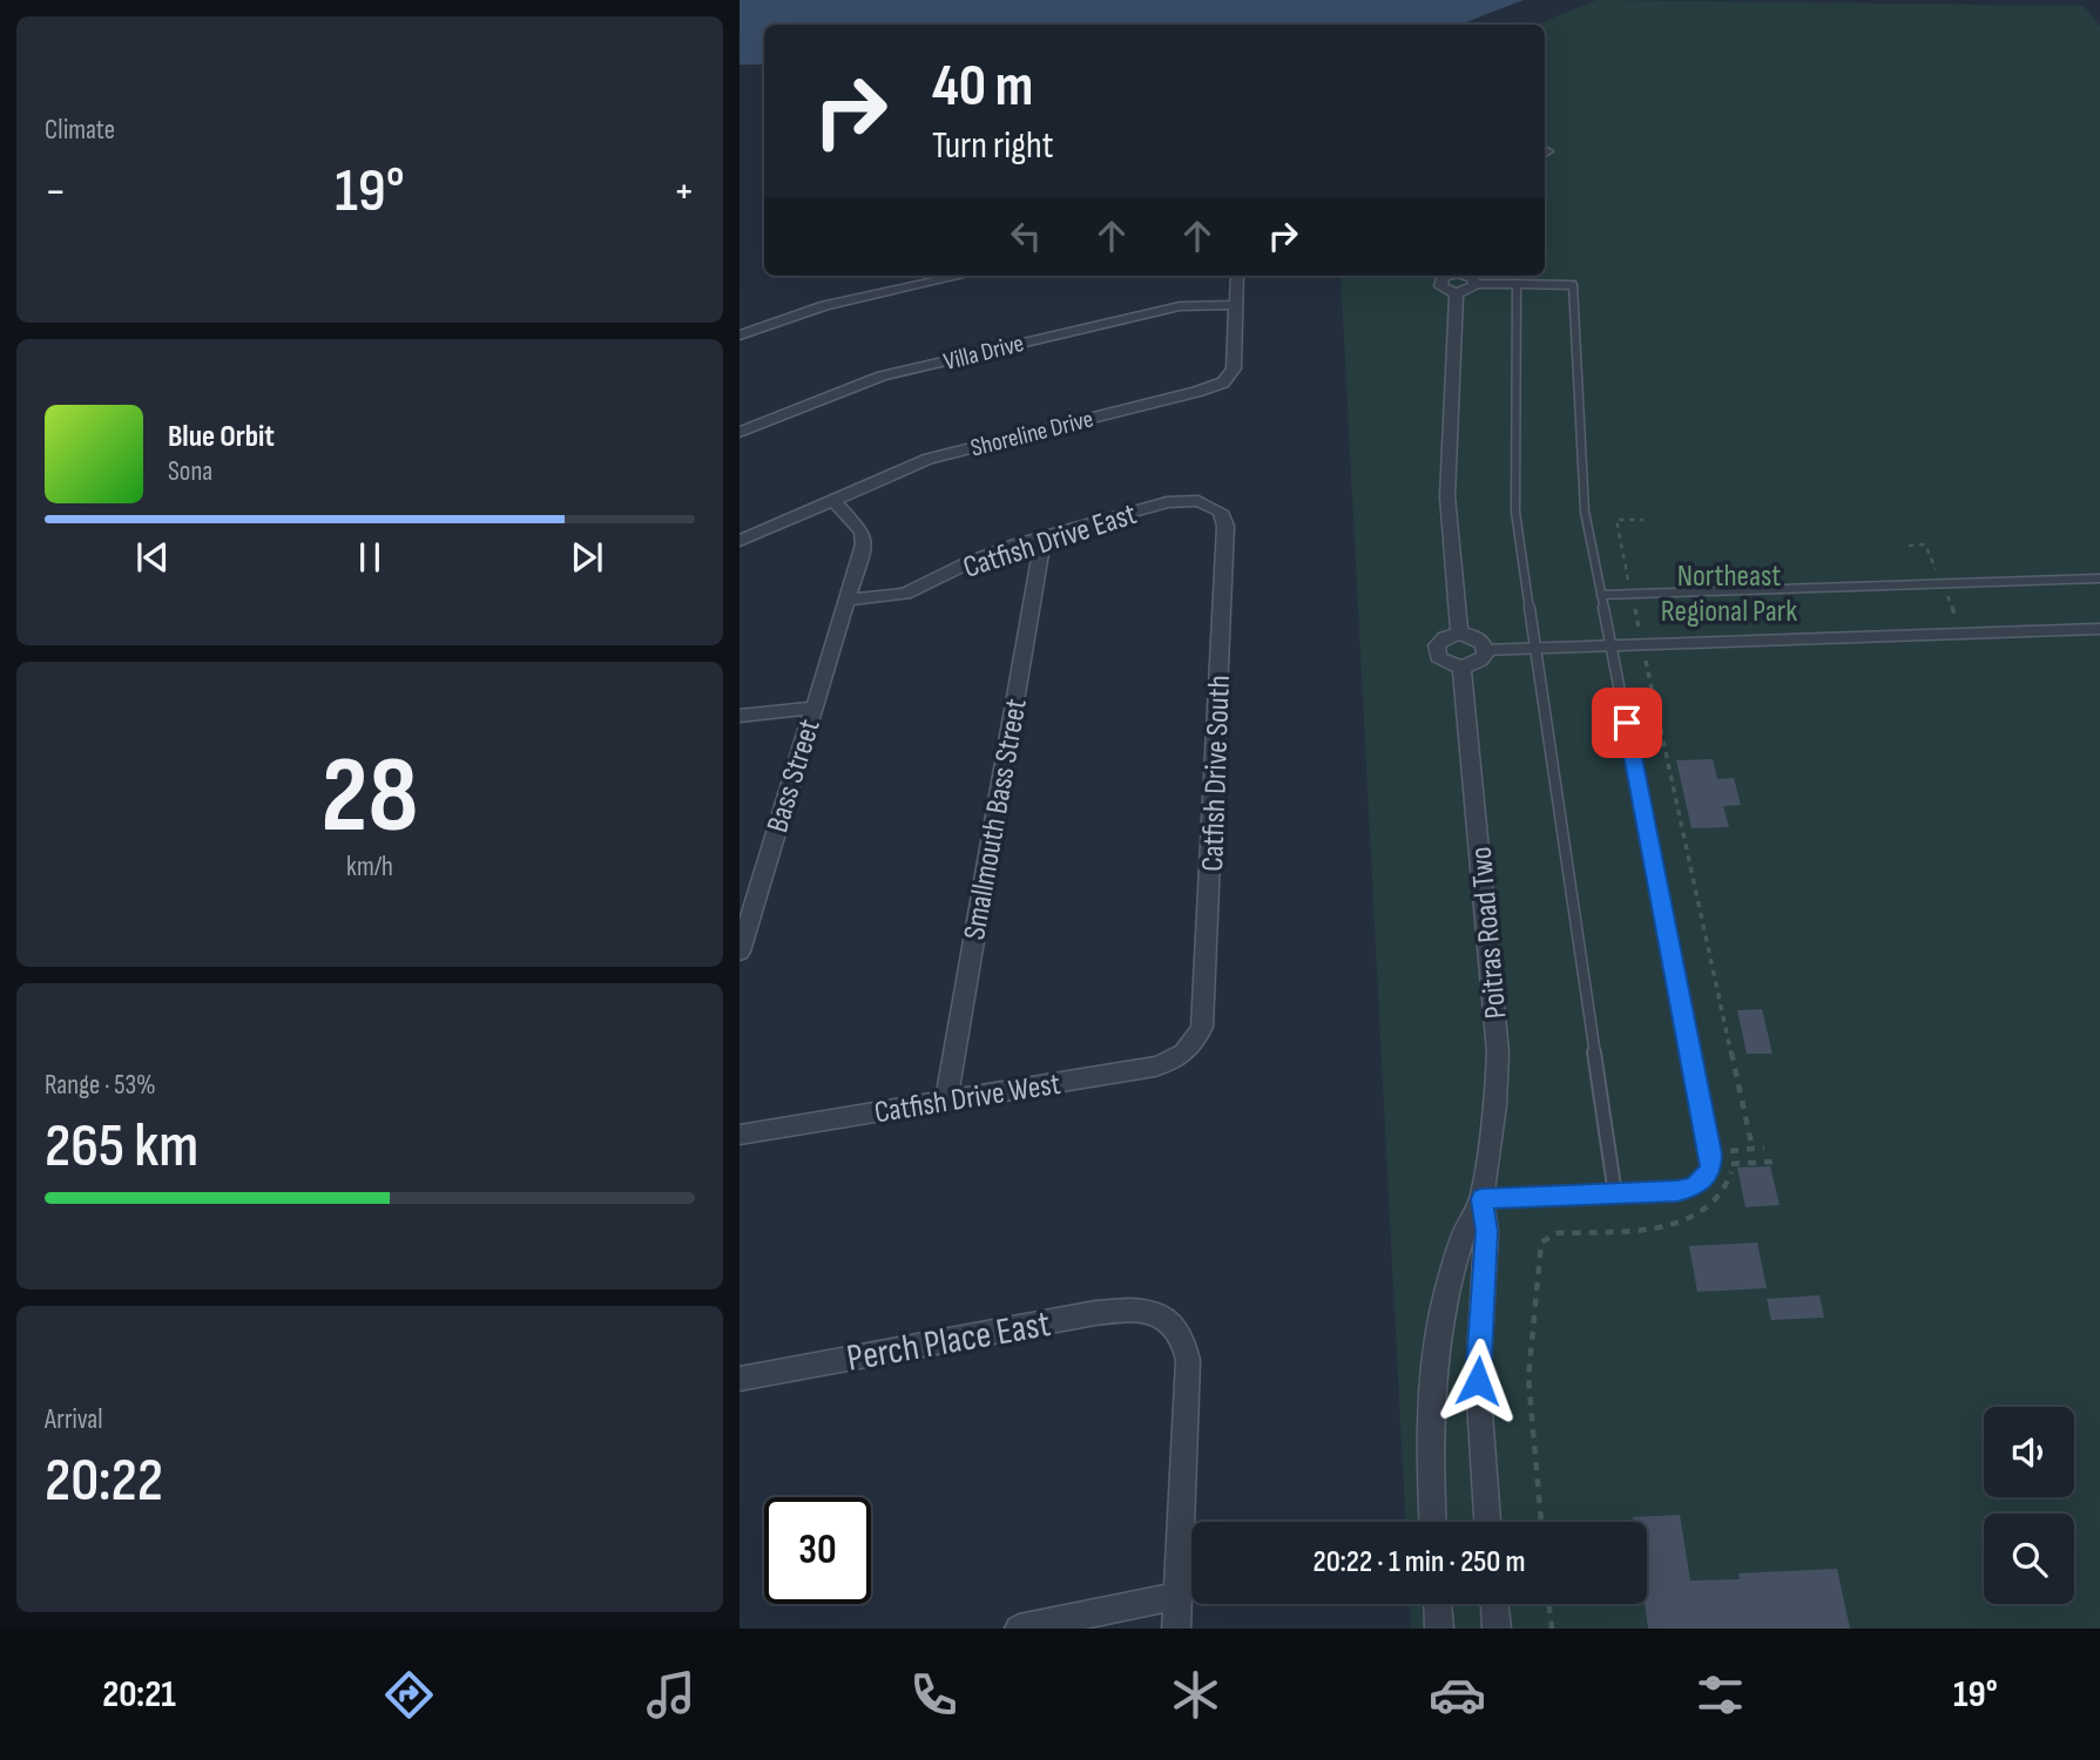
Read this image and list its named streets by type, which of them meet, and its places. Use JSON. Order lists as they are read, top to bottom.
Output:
{
  "streets": {
    "street": [
      "Villa Drive",
      "Shoreline Drive",
      "Catfish Drive East",
      "Catfish Drive South",
      "Bass Street",
      "Smallmouth Bass Street",
      "Poitras Road Two",
      "Catfish Drive West",
      "Perch Place East"
    ]
  },
  "crossings": [
    ["Villa Drive", "Shoreline Drive"],
    ["Shoreline Drive", "Bass Street"],
    ["Catfish Drive East", "Catfish Drive South"],
    ["Catfish Drive East", "Bass Street"],
    ["Catfish Drive East", "Smallmouth Bass Street"],
    ["Catfish Drive South", "Catfish Drive West"],
    ["Smallmouth Bass Street", "Catfish Drive West"]
  ],
  "parks": ["Northeast Regional Park"],
  "page": {
    "tile": [
      "Climate",
      ["28", "km/h"],
      ["Range · 53%", "265 km"],
      ["Arrival", "20:22"]
    ],
    "turn": ["40 m", "Turn right"],
    "heat": ["−", "19°", "+"],
    "song": ["Blue Orbit", "Sona"],
    "limit": "30",
    "trip": "20:22 · 1 min · 250 m",
    "tabs": ["20:21", "19°"]
  }
}
